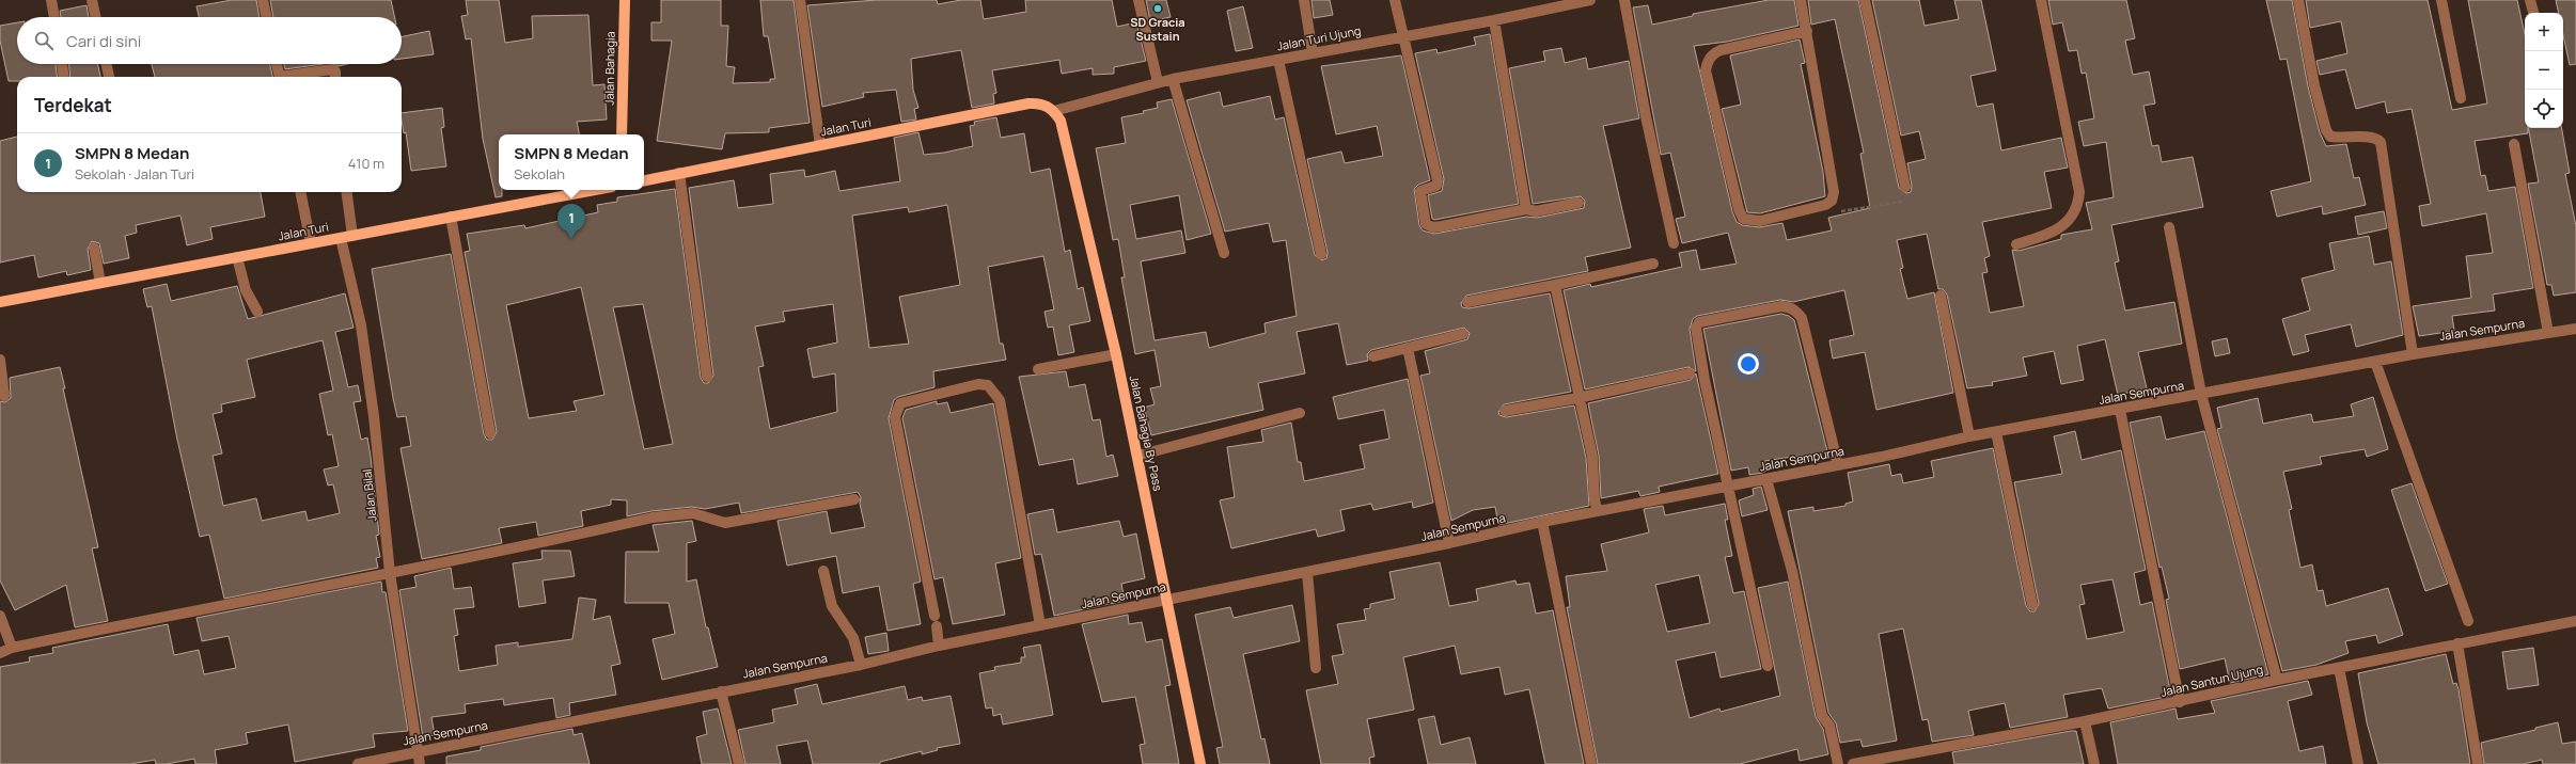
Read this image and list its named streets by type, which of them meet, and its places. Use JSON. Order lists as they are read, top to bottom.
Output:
{
  "streets": {
    "main road": ["Jalan Bahagia", "Jalan Turi", "Jalan Bahagia By Pass"],
    "street": [
      "Jalan Turi Ujung",
      "Jalan Sempurna",
      "Jalan Bilal",
      "Jalan Santun Ujung"
    ]
  },
  "crossings": [
    ["Jalan Turi Ujung", "Jalan Turi"],
    ["Jalan Turi Ujung", "Jalan Bahagia By Pass"],
    ["Jalan Turi", "Jalan Bahagia By Pass"],
    ["Jalan Turi", "Jalan Bilal"],
    ["Jalan Sempurna", "Jalan Bahagia By Pass"],
    ["Jalan Sempurna", "Jalan Bilal"]
  ],
  "places": ["SD Gracia Sustain"],
  "page": {
    "map_buttons": ["+", "−"],
    "search": "Cari di sini",
    "heading": "Terdekat",
    "list": [
      {
        "mark": "1",
        "name": "SMPN 8 Medan",
        "note": "Sekolah · Jalan Turi",
        "value": "410 m"
      }
    ],
    "popup": ["SMPN 8 Medan", "Sekolah"],
    "pins": "1"
  }
}
